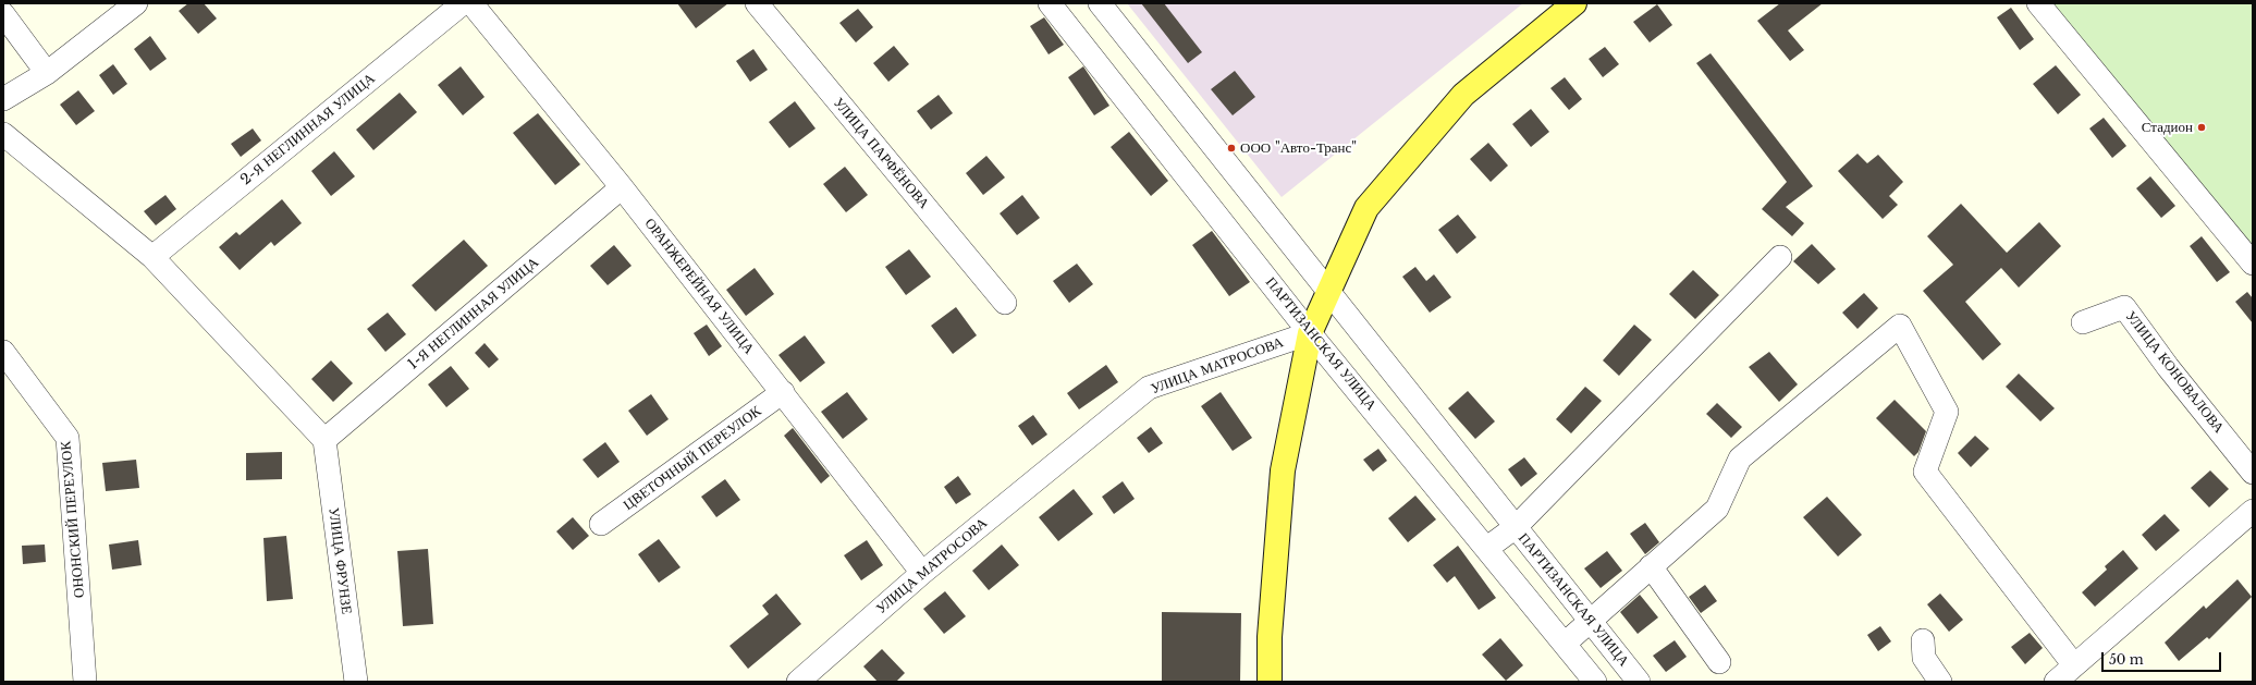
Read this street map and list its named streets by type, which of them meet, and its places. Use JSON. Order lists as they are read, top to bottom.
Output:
{
  "streets": {
    "street": [
      "2-Я НЕГЛИННАЯ УЛИЦА",
      "УЛИЦА ПАРФЁНОВА",
      "ОРАНЖЕРЕЙНАЯ УЛИЦА",
      "1-Я НЕГЛИННАЯ УЛИЦА",
      "ПАРТИЗАНСКАЯ УЛИЦА",
      "УЛИЦА МАТРОСОВА",
      "УЛИЦА КОНОВАЛОВА",
      "ЦВЕТОЧНЫЙ ПЕРЕУЛОК",
      "ОНОНСКИЙ ПЕРЕУЛОК",
      "УЛИЦА ФРУНЗЕ"
    ]
  },
  "crossings": [
    ["ОРАНЖЕРЕЙНАЯ УЛИЦА", "1-Я НЕГЛИННАЯ УЛИЦА"],
    ["ОРАНЖЕРЕЙНАЯ УЛИЦА", "УЛИЦА МАТРОСОВА"],
    ["ОРАНЖЕРЕЙНАЯ УЛИЦА", "ЦВЕТОЧНЫЙ ПЕРЕУЛОК"],
    ["1-Я НЕГЛИННАЯ УЛИЦА", "УЛИЦА ФРУНЗЕ"],
    ["ПАРТИЗАНСКАЯ УЛИЦА", "УЛИЦА МАТРОСОВА"]
  ],
  "places": ["Стадион", "ООО \"Авто-Транс\""],
  "scale_bar": "50 m"
}
